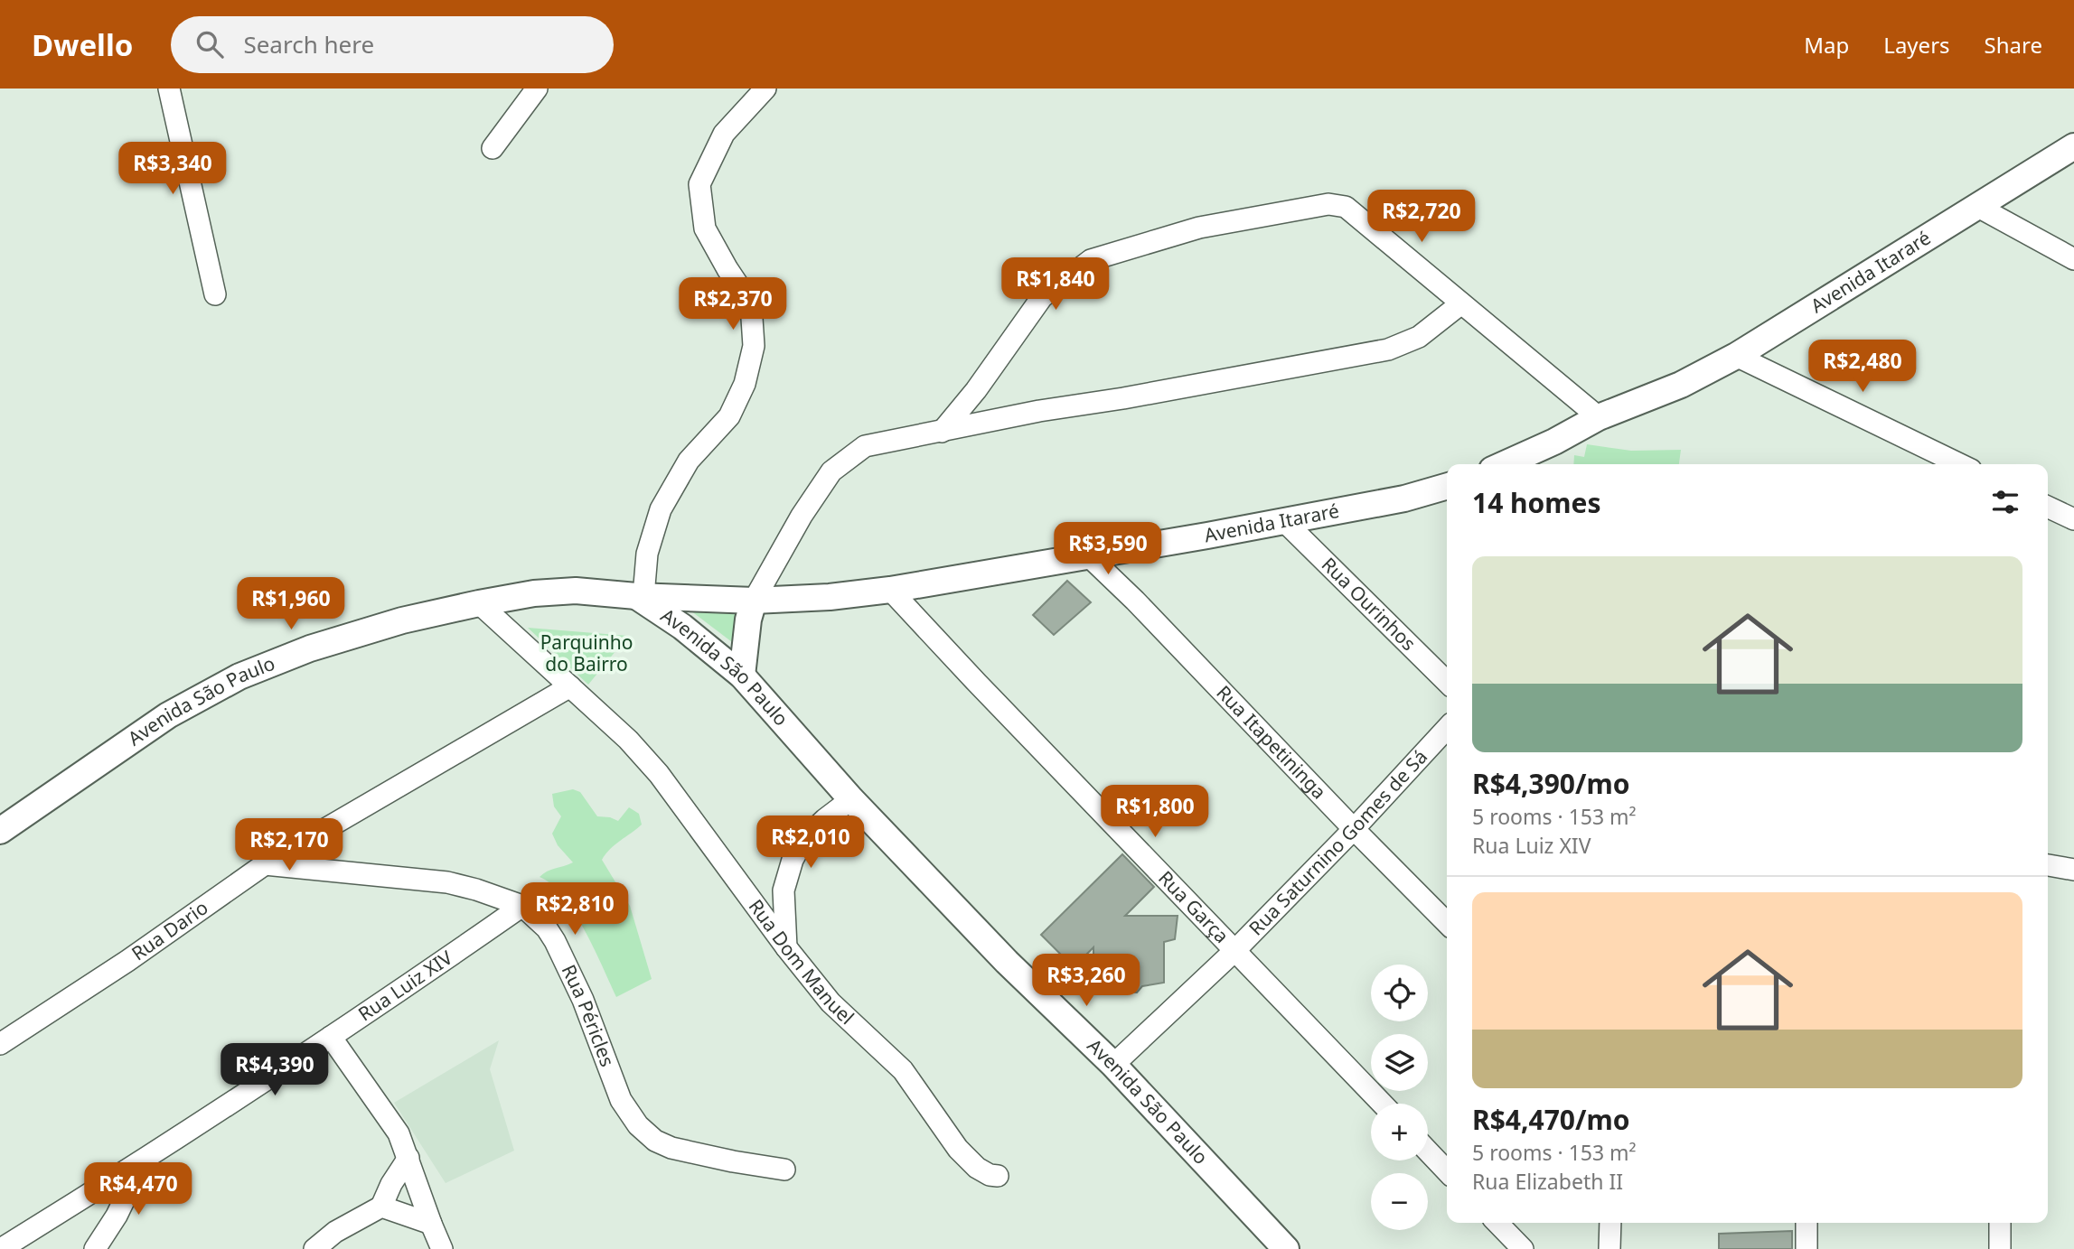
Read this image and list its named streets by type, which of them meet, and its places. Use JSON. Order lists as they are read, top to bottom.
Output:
{
  "streets": {
    "main road": ["Avenida Itararé", "Avenida São Paulo"],
    "street": [
      "Rua Ourinhos",
      "Rua Itapetininga",
      "Rua Saturnino Gomes de Sá",
      "Rua Garça",
      "Rua Dario",
      "Rua Dom Manuel",
      "Rua Luiz XIV",
      "Rua Péricles"
    ]
  },
  "crossings": [
    ["Avenida Itararé", "Rua Ourinhos"],
    ["Avenida Itararé", "Avenida São Paulo"],
    ["Avenida Itararé", "Rua Itapetininga"],
    ["Avenida Itararé", "Rua Garça"],
    ["Avenida São Paulo", "Rua Saturnino Gomes de Sá"],
    ["Avenida São Paulo", "Rua Dom Manuel"],
    ["Rua Itapetininga", "Rua Saturnino Gomes de Sá"],
    ["Rua Saturnino Gomes de Sá", "Rua Garça"],
    ["Rua Dario", "Rua Dom Manuel"],
    ["Rua Dario", "Rua Péricles"],
    ["Rua Luiz XIV", "Rua Péricles"]
  ],
  "parks": ["Parquinho do Bairro"],
  "page": {
    "header": "Dwello",
    "search": "Search here",
    "nav": ["Map", "Layers", "Share"],
    "price": [
      "R$3,340",
      "R$2,720",
      "R$1,840",
      "R$2,370",
      "R$2,480",
      "R$3,590",
      "R$1,960",
      "R$1,800",
      "R$2,010",
      "R$2,170",
      "R$2,810",
      "R$3,260",
      "R$4,390",
      "R$4,470"
    ],
    "heading": "14 homes",
    "list": [
      {
        "name": "R$4,390/mo",
        "note": "5 rooms · 153 m² · Rua Luiz XIV"
      },
      {
        "name": "R$4,470/mo",
        "note": "5 rooms · 153 m² · Rua Elizabeth II"
      }
    ],
    "map_buttons": ["+", "−"]
  }
}
